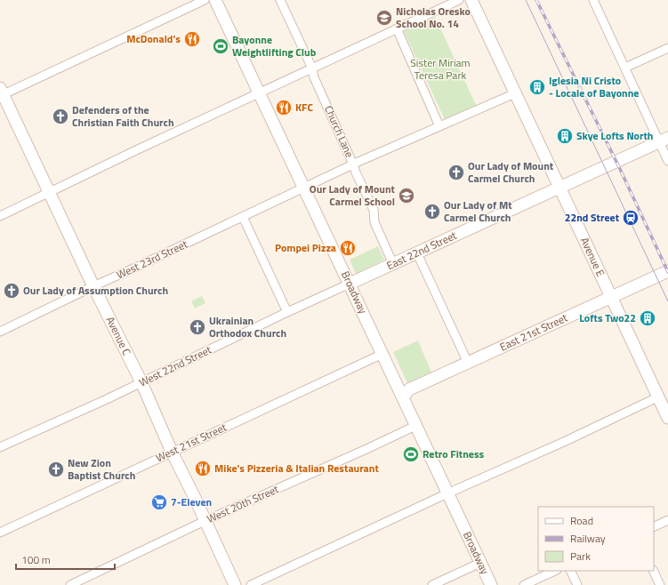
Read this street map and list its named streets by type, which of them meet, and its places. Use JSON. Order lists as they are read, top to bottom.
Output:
{
  "streets": {
    "street": [
      "Church Lane",
      "East 22nd Street",
      "Avenue E",
      "West 23rd Street",
      "Broadway",
      "East 21st Street",
      "Avenue C",
      "West 22nd Street",
      "West 21st Street",
      "West 20th Street"
    ]
  },
  "crossings": [
    ["Church Lane", "East 22nd Street"],
    ["Church Lane", "West 23rd Street"],
    ["East 22nd Street", "Avenue E"],
    ["East 22nd Street", "Broadway"],
    ["East 22nd Street", "West 22nd Street"],
    ["Avenue E", "West 23rd Street"],
    ["Avenue E", "East 21st Street"],
    ["West 23rd Street", "Broadway"],
    ["West 23rd Street", "Avenue C"],
    ["Broadway", "East 21st Street"],
    ["Broadway", "West 22nd Street"],
    ["Broadway", "West 21st Street"],
    ["Broadway", "West 20th Street"],
    ["Avenue C", "West 22nd Street"],
    ["Avenue C", "West 21st Street"],
    ["Avenue C", "West 20th Street"]
  ],
  "parks": ["Sister Miriam Teresa Park"],
  "places": {
    "school or university": ["Nicholas Oresko School No. 14", "Our Lady of Mount Carmel School"],
    "restaurant": [
      "McDonald's",
      "KFC",
      "Pompei Pizza",
      "Mike's Pizzeria & Italian Restaurant"
    ],
    "sports": ["Bayonne Weightlifting Club", "Retro Fitness"],
    "building": ["Iglesia Ni Cristo - Locale of Bayonne", "Skye Lofts North", "Lofts Two22"],
    "church": [
      "Defenders of the Christian Faith Church",
      "Our Lady of Mount Carmel Church",
      "Our Lady of Mt Carmel Church",
      "Our Lady of Assumption Church",
      "Ukrainian Orthodox Church",
      "New Zion Baptist Church"
    ],
    "station": ["22nd Street"],
    "supermarket": ["7-Eleven"]
  },
  "legend": ["Road", "Railway", "Park"],
  "scale_bar": "100 m"
}
